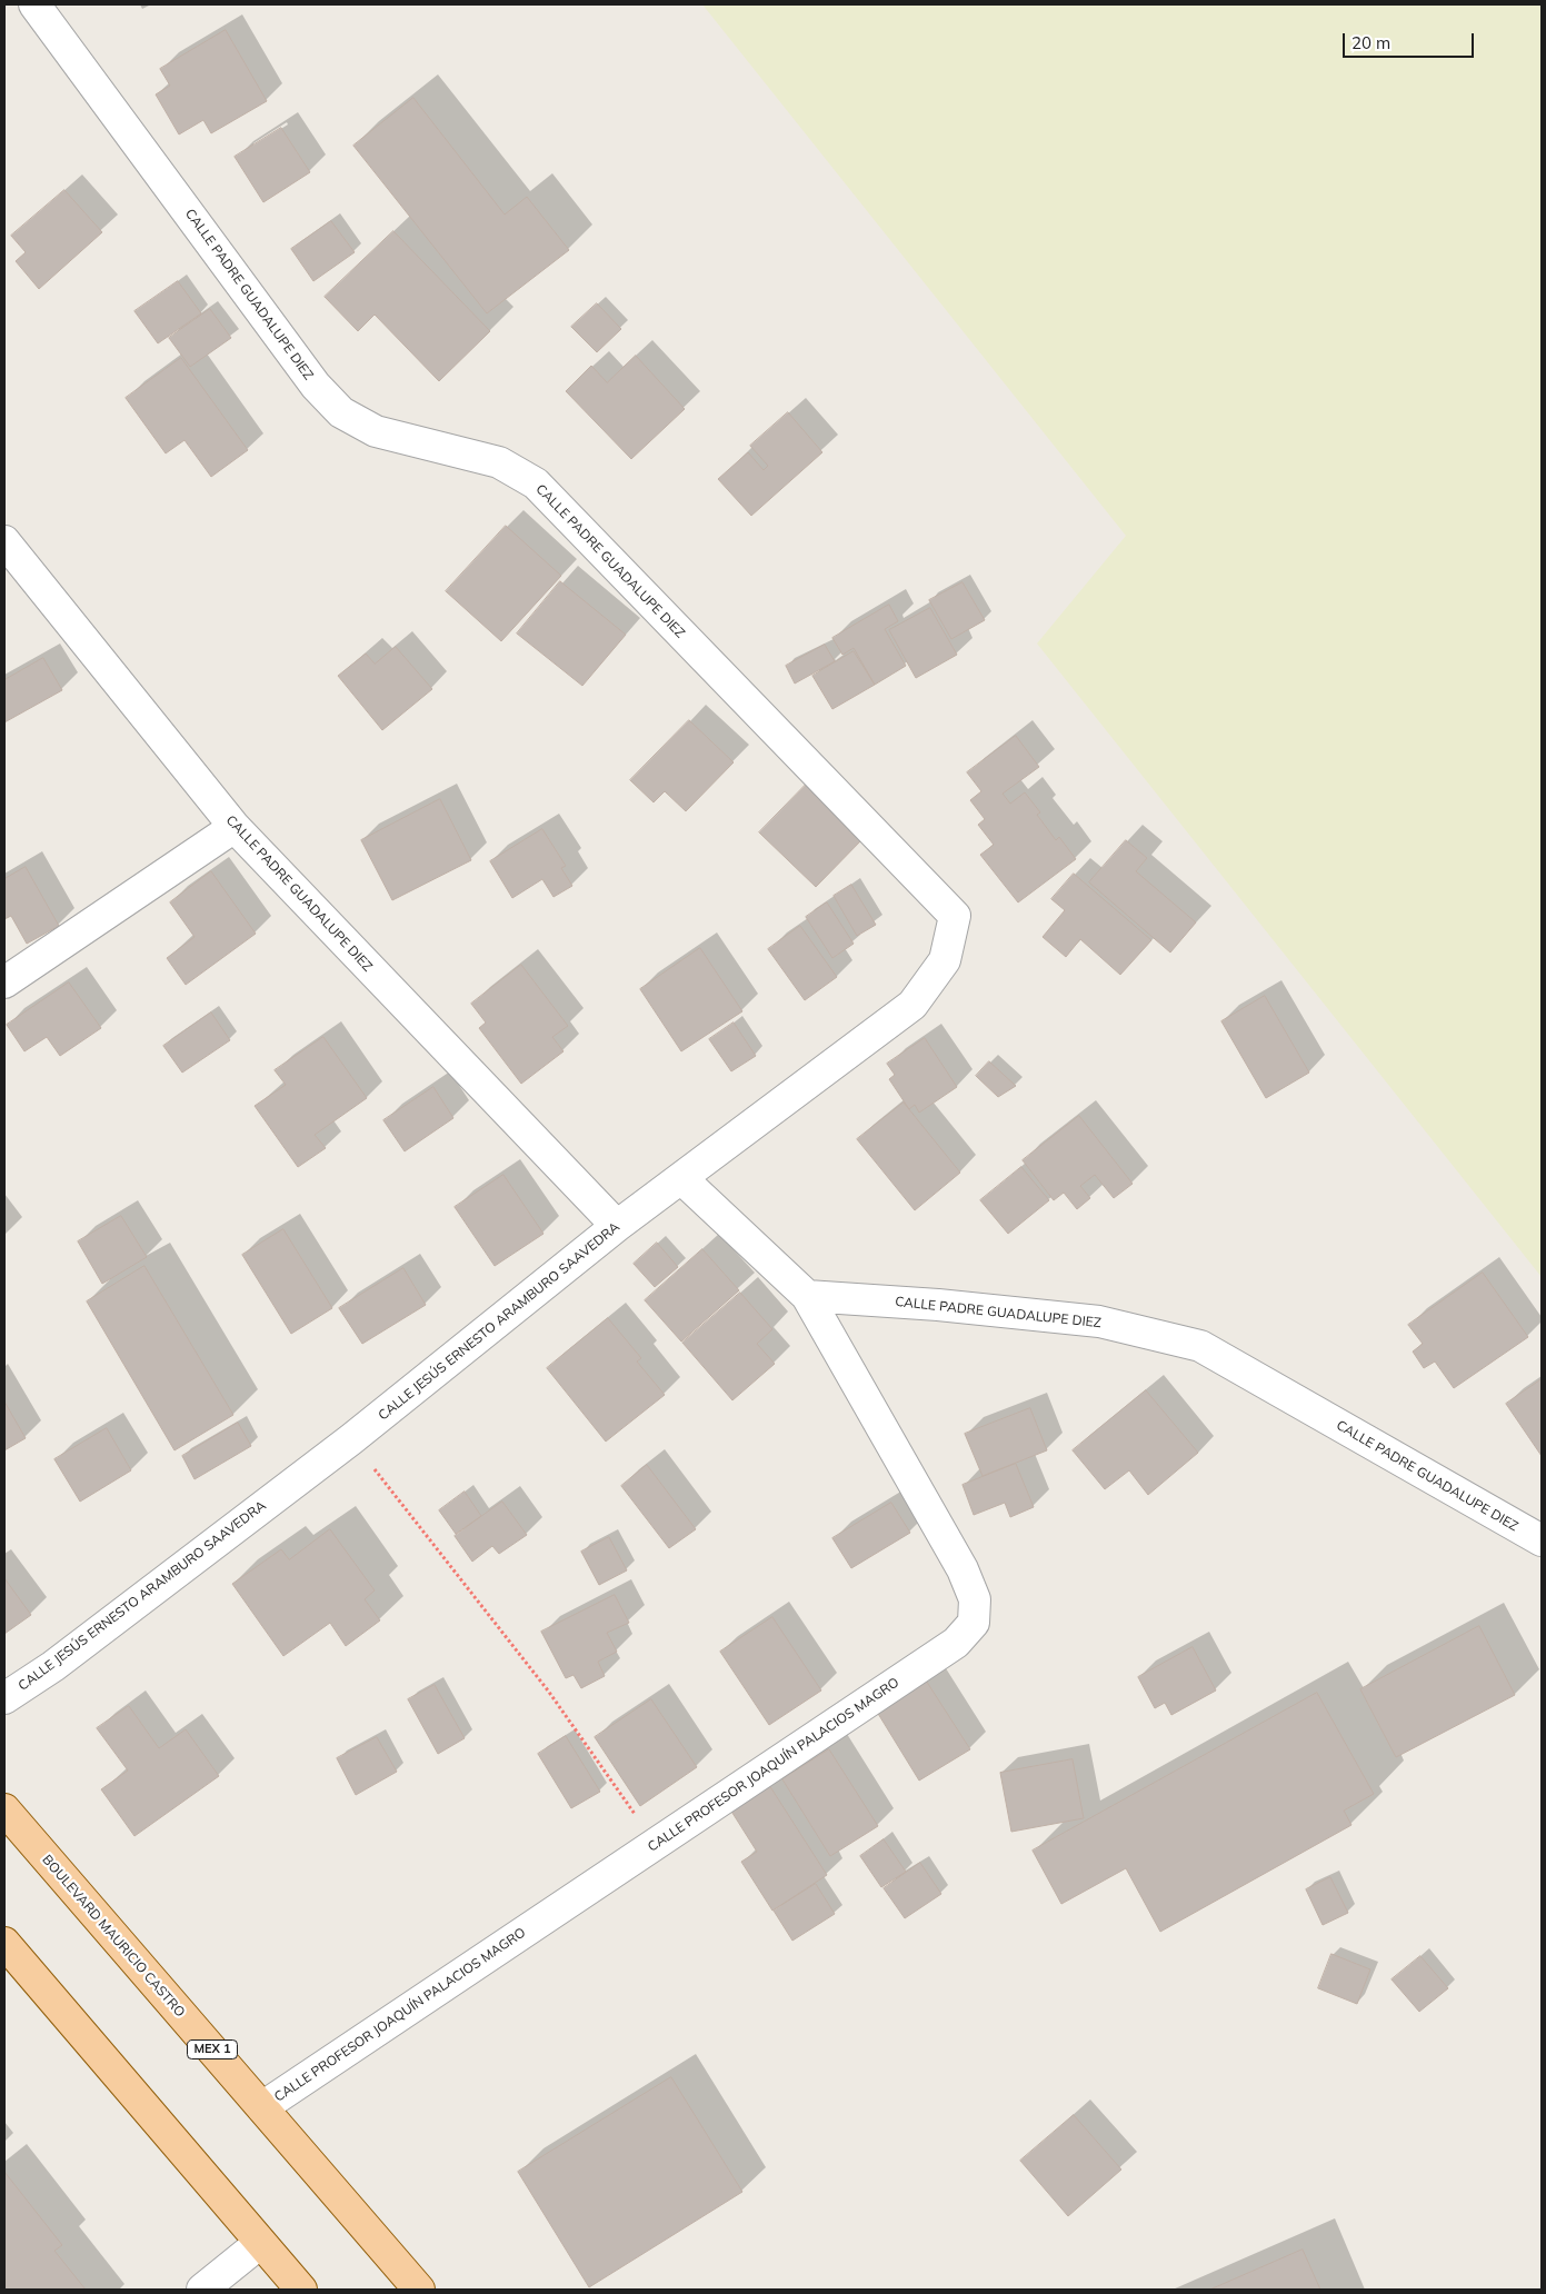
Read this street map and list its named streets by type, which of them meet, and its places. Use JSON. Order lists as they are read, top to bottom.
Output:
{
  "streets": {
    "main road": ["BOULEVARD MAURICIO CASTRO", "MEX 1"],
    "street": ["CALLE PADRE GUADALUPE DIEZ", "CALLE JESÚS ERNESTO ARAMBURO SAAVEDRA", "CALLE PROFESOR JOAQUÍN PALACIOS MAGRO"]
  },
  "crossings": [
    ["CALLE PADRE GUADALUPE DIEZ", "CALLE JESÚS ERNESTO ARAMBURO SAAVEDRA"],
    ["CALLE PADRE GUADALUPE DIEZ", "CALLE PROFESOR JOAQUÍN PALACIOS MAGRO"],
    ["CALLE PROFESOR JOAQUÍN PALACIOS MAGRO", "BOULEVARD MAURICIO CASTRO"]
  ],
  "scale_bar": "20 m"
}
